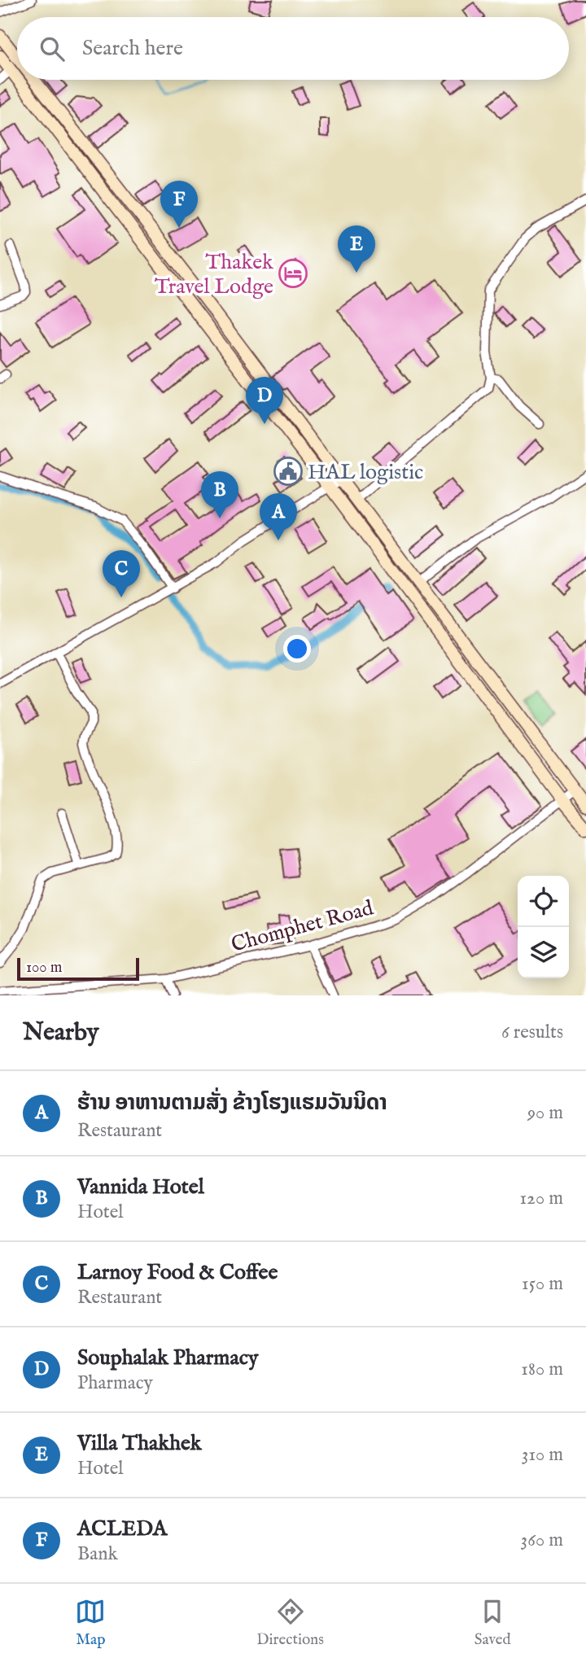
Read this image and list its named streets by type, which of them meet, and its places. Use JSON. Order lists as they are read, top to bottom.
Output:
{
  "streets": {
    "street": ["Chomphet Road"]
  },
  "places": {
    "hotel": ["Thakek Travel Lodge"],
    "public building": ["HAL logistic"]
  },
  "scale_bar": "100 m",
  "page": {
    "search": "Search here",
    "pins": [
      "F",
      "E",
      "D",
      "B",
      "A",
      "C"
    ],
    "scale": "100 m",
    "heading": ["Nearby", "6 results"],
    "list": [
      {
        "mark": "A",
        "name": "ຮ້ານ ອາຫານຕາມສັ່ງ ຂ້າງໂຮງແຮມວັນນິດາ",
        "note": "Restaurant",
        "value": "90 m"
      },
      {
        "mark": "B",
        "name": "Vannida Hotel",
        "note": "Hotel",
        "value": "120 m"
      },
      {
        "mark": "C",
        "name": "Larnoy Food & Coffee",
        "note": "Restaurant",
        "value": "150 m"
      },
      {
        "mark": "D",
        "name": "Souphalak Pharmacy",
        "note": "Pharmacy",
        "value": "180 m"
      },
      {
        "mark": "E",
        "name": "Villa Thakhek",
        "note": "Hotel",
        "value": "310 m"
      },
      {
        "mark": "F",
        "name": "ACLEDA",
        "note": "Bank",
        "value": "360 m"
      }
    ],
    "nav": ["Map", "Directions", "Saved"]
  }
}
